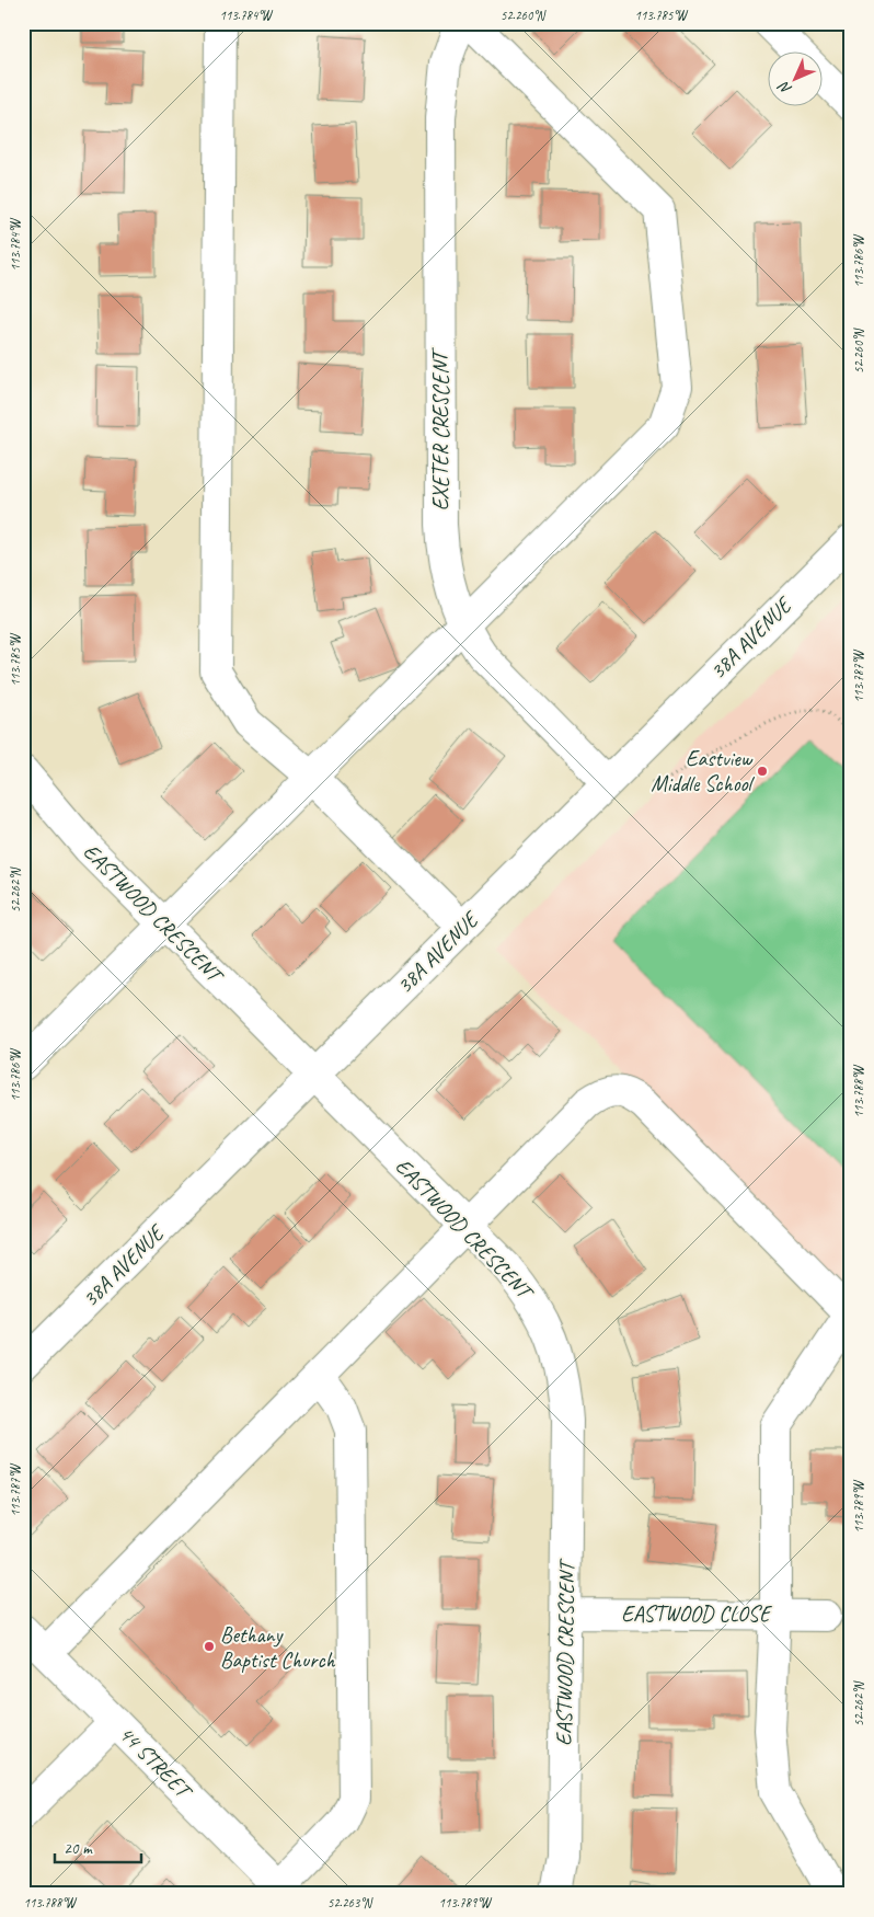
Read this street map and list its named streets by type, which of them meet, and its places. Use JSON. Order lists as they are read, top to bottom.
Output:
{
  "streets": {
    "street": [
      "EXETER CRESCENT",
      "38A AVENUE",
      "EASTWOOD CRESCENT",
      "EASTWOOD CLOSE",
      "44 STREET"
    ]
  },
  "crossings": [
    ["EXETER CRESCENT", "38A AVENUE"],
    ["38A AVENUE", "EASTWOOD CRESCENT"],
    ["EASTWOOD CRESCENT", "EASTWOOD CLOSE"]
  ],
  "places": ["Eastview Middle School", "Bethany Baptist Church"],
  "scale_bar": "20 m",
  "north": "bottom left",
  "coordinates": [
    "113.784°W",
    "52.260°N",
    "113.785°W",
    "113.786°W",
    "113.787°W",
    "52.262°N",
    "113.788°W",
    "113.789°W",
    "52.263°N"
  ]
}
